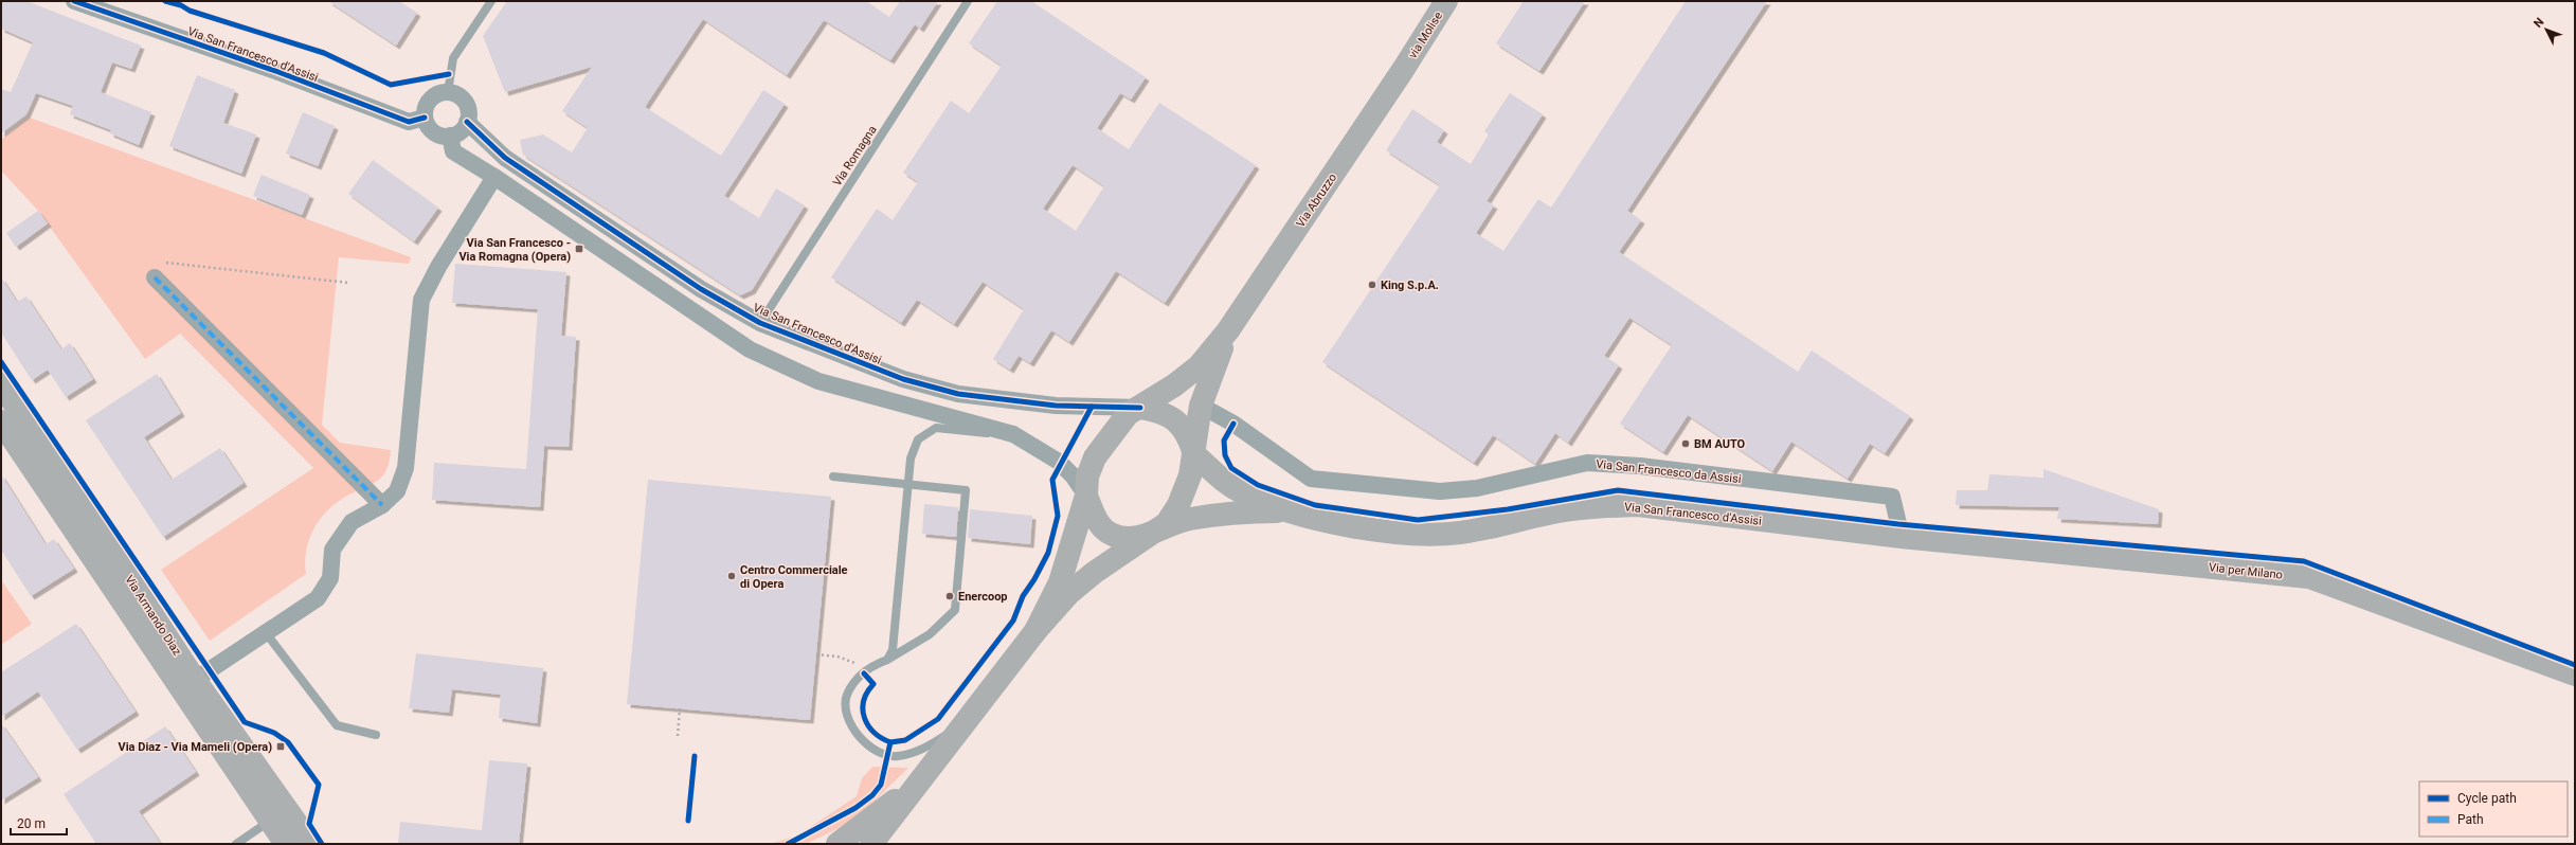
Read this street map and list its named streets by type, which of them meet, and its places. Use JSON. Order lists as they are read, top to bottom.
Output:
{
  "streets": {
    "street": [
      "via Molise",
      "Via San Francesco d'Assisi",
      "Via Abruzzo",
      "Via San Francesco da Assisi",
      "Via per Milano",
      "Via Armando Diaz"
    ],
    "lane": ["Via Romagna"]
  },
  "crossings": [
    ["via Molise", "Via Abruzzo"],
    ["Via San Francesco d'Assisi", "Via Romagna"],
    ["Via San Francesco d'Assisi", "Via Abruzzo"],
    ["Via San Francesco d'Assisi", "Via San Francesco da Assisi"],
    ["Via San Francesco d'Assisi", "Via per Milano"],
    ["Via Abruzzo", "Via San Francesco da Assisi"],
    ["Via San Francesco da Assisi", "Via per Milano"]
  ],
  "places": {
    "transit": ["Via San Francesco - Via Romagna (Opera)", "Via Diaz - Via Mameli (Opera)"],
    "other": [
      "King S.p.A.",
      "BM AUTO",
      "Centro Commerciale di Opera",
      "Enercoop"
    ]
  },
  "legend": ["Cycle path", "Path"],
  "scale_bar": "20 m",
  "north": "top left"
}
